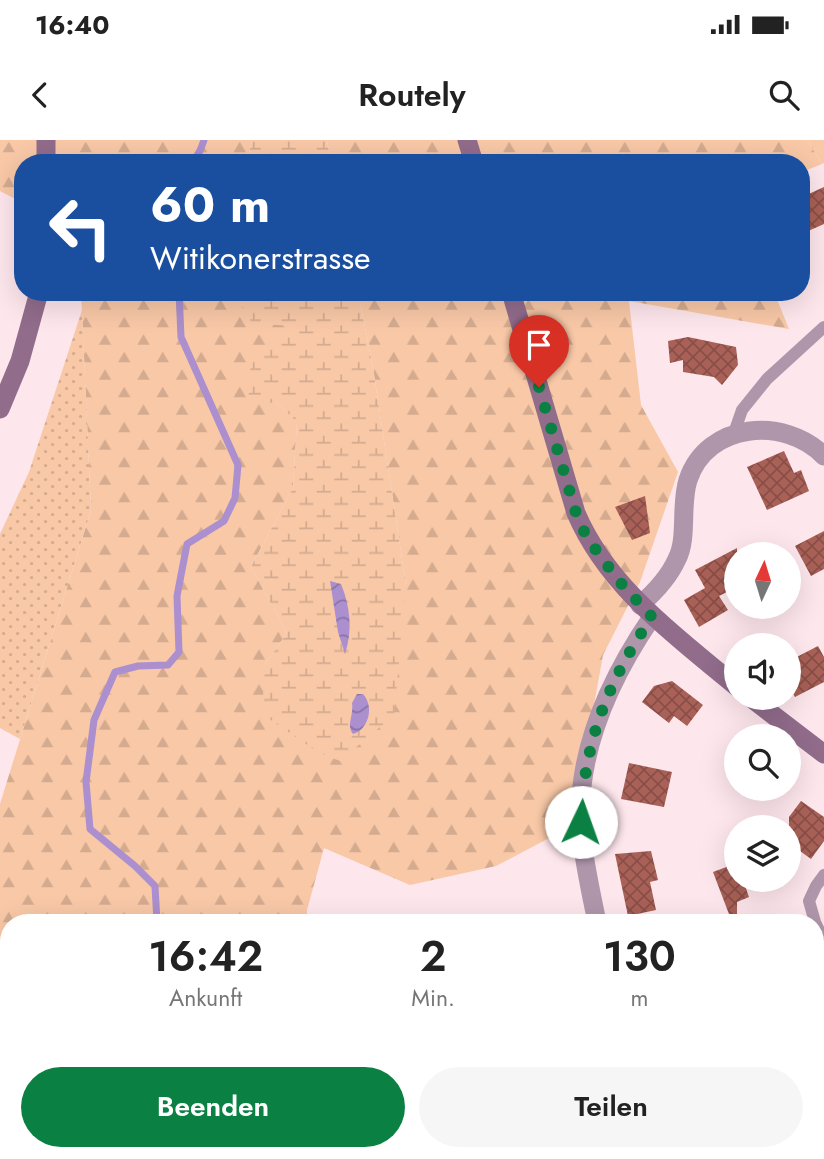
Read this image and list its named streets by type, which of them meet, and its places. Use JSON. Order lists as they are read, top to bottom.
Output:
{
  "north": "top",
  "page": {
    "status": "16:40",
    "header": "Routely",
    "turn": ["60 m", "Witikonerstrasse"],
    "eta": [
      "16:42",
      "Ankunft",
      "2",
      "Min.",
      "130",
      "m"
    ],
    "buttons": ["Beenden", "Teilen"]
  }
}
